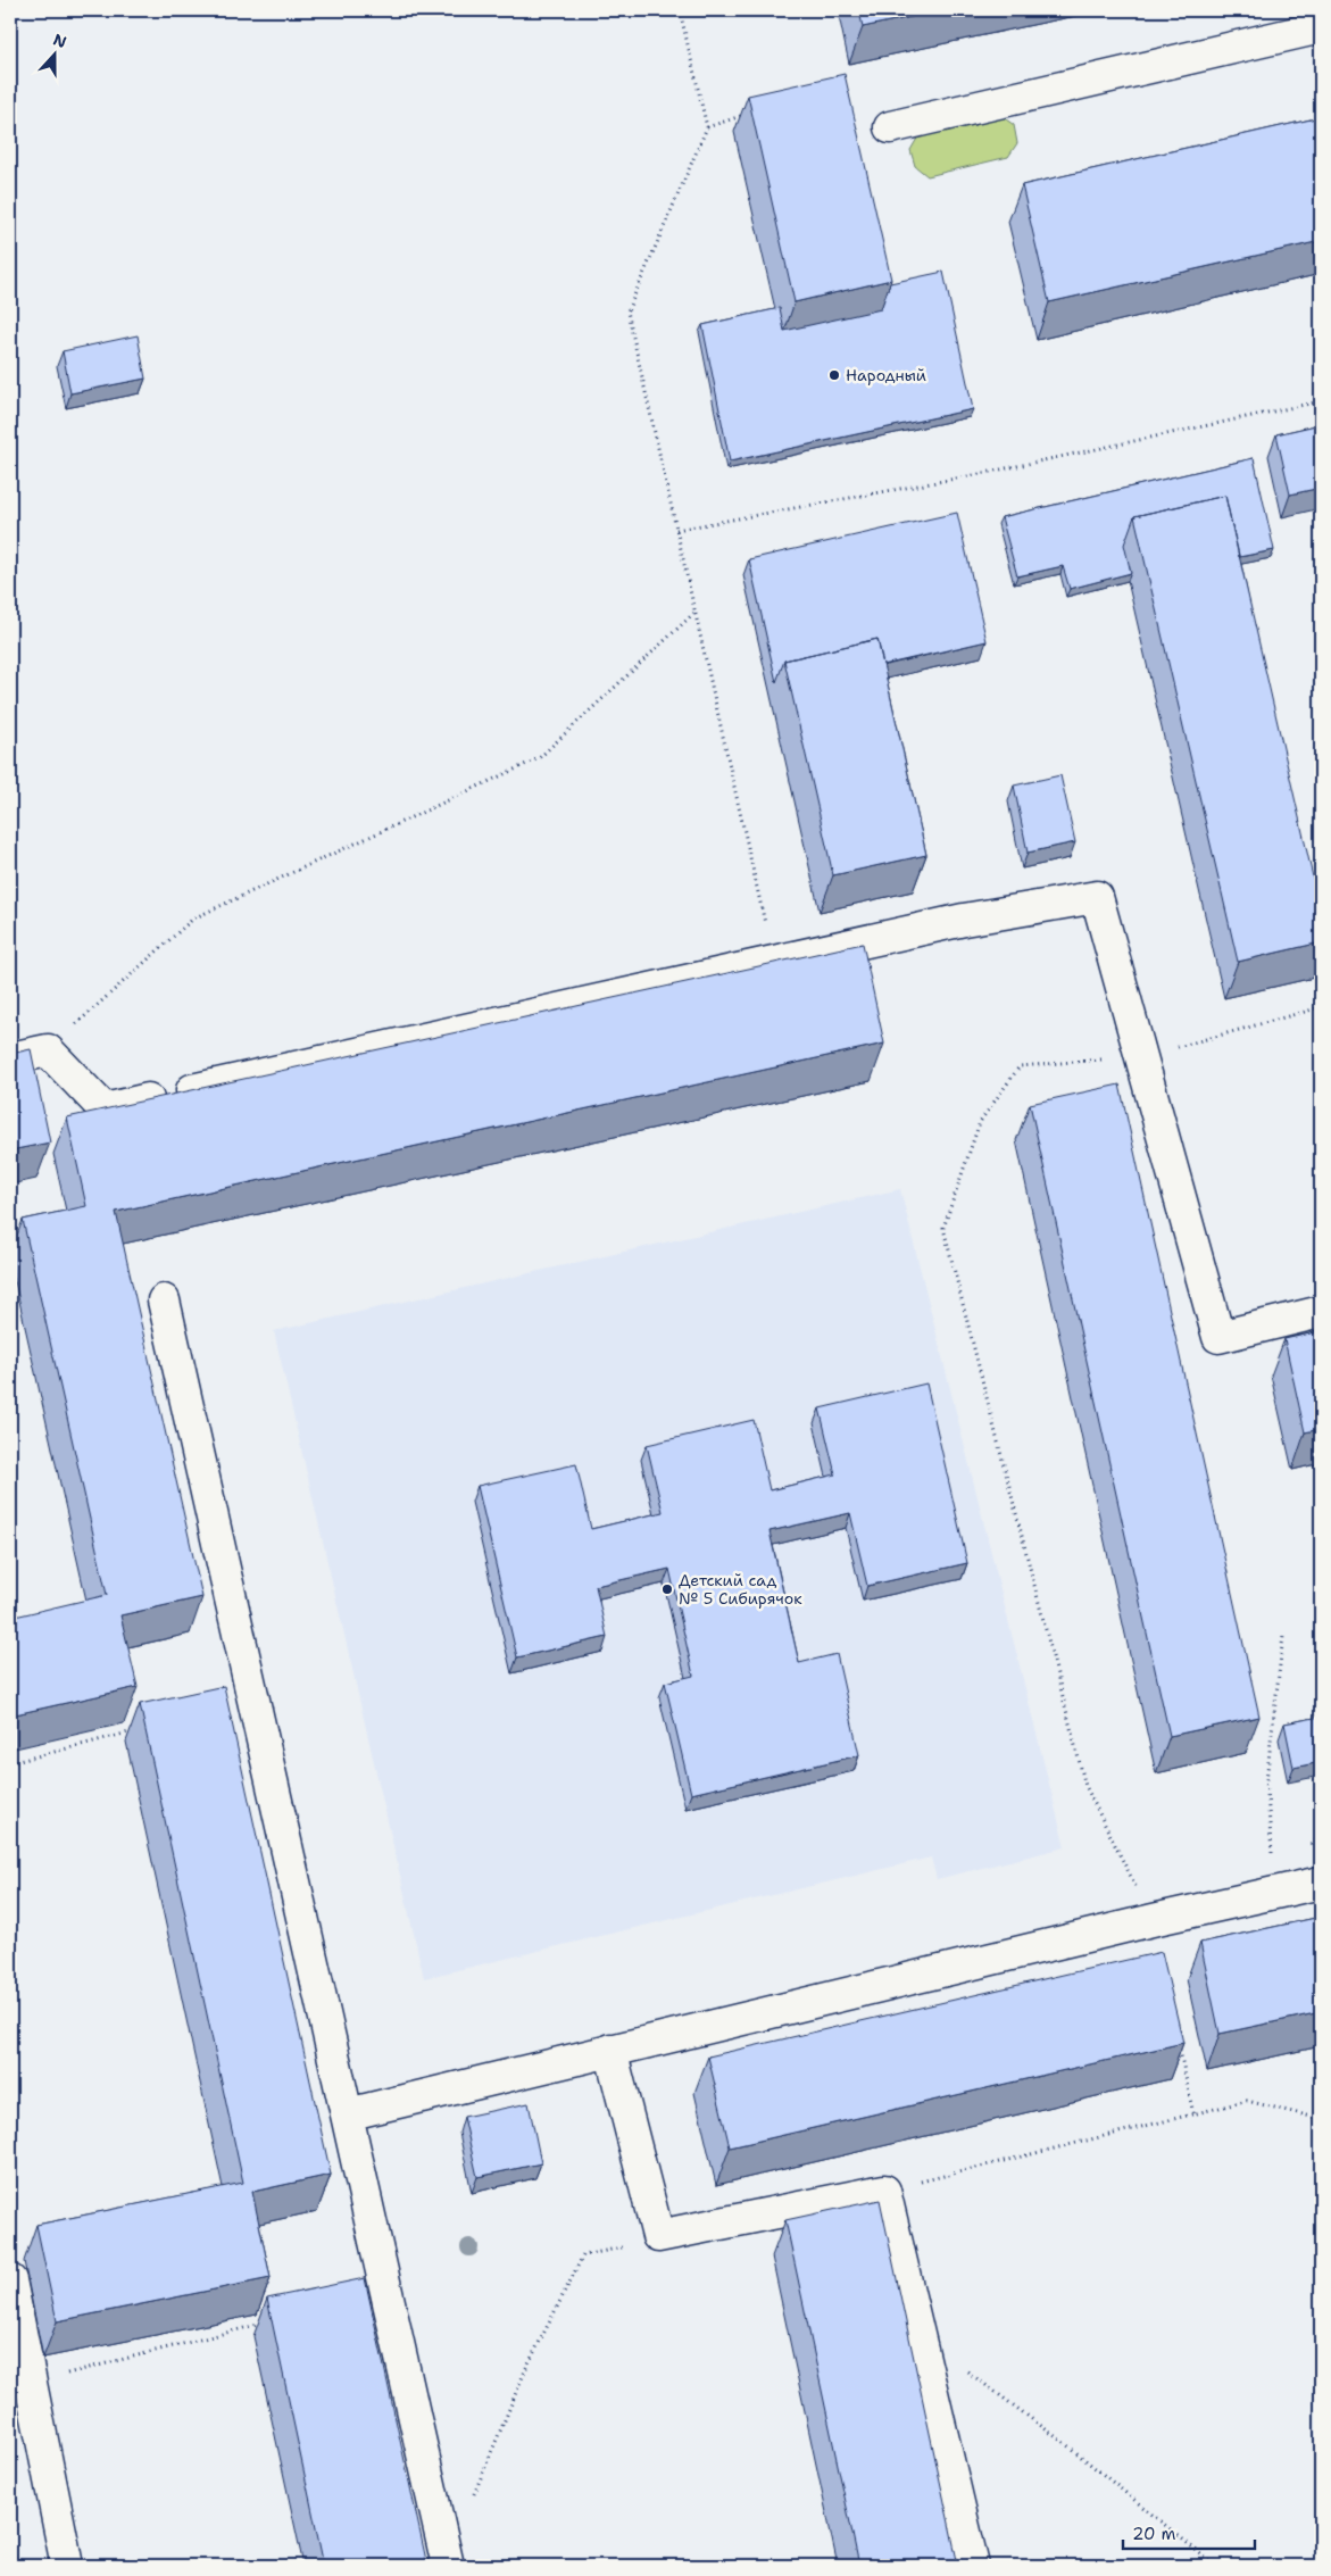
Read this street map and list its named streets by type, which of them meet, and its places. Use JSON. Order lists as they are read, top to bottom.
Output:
{
  "places": ["Народный", "Детский сад № 5 Сибирячок"],
  "scale_bar": "20 m",
  "north": "top"
}
